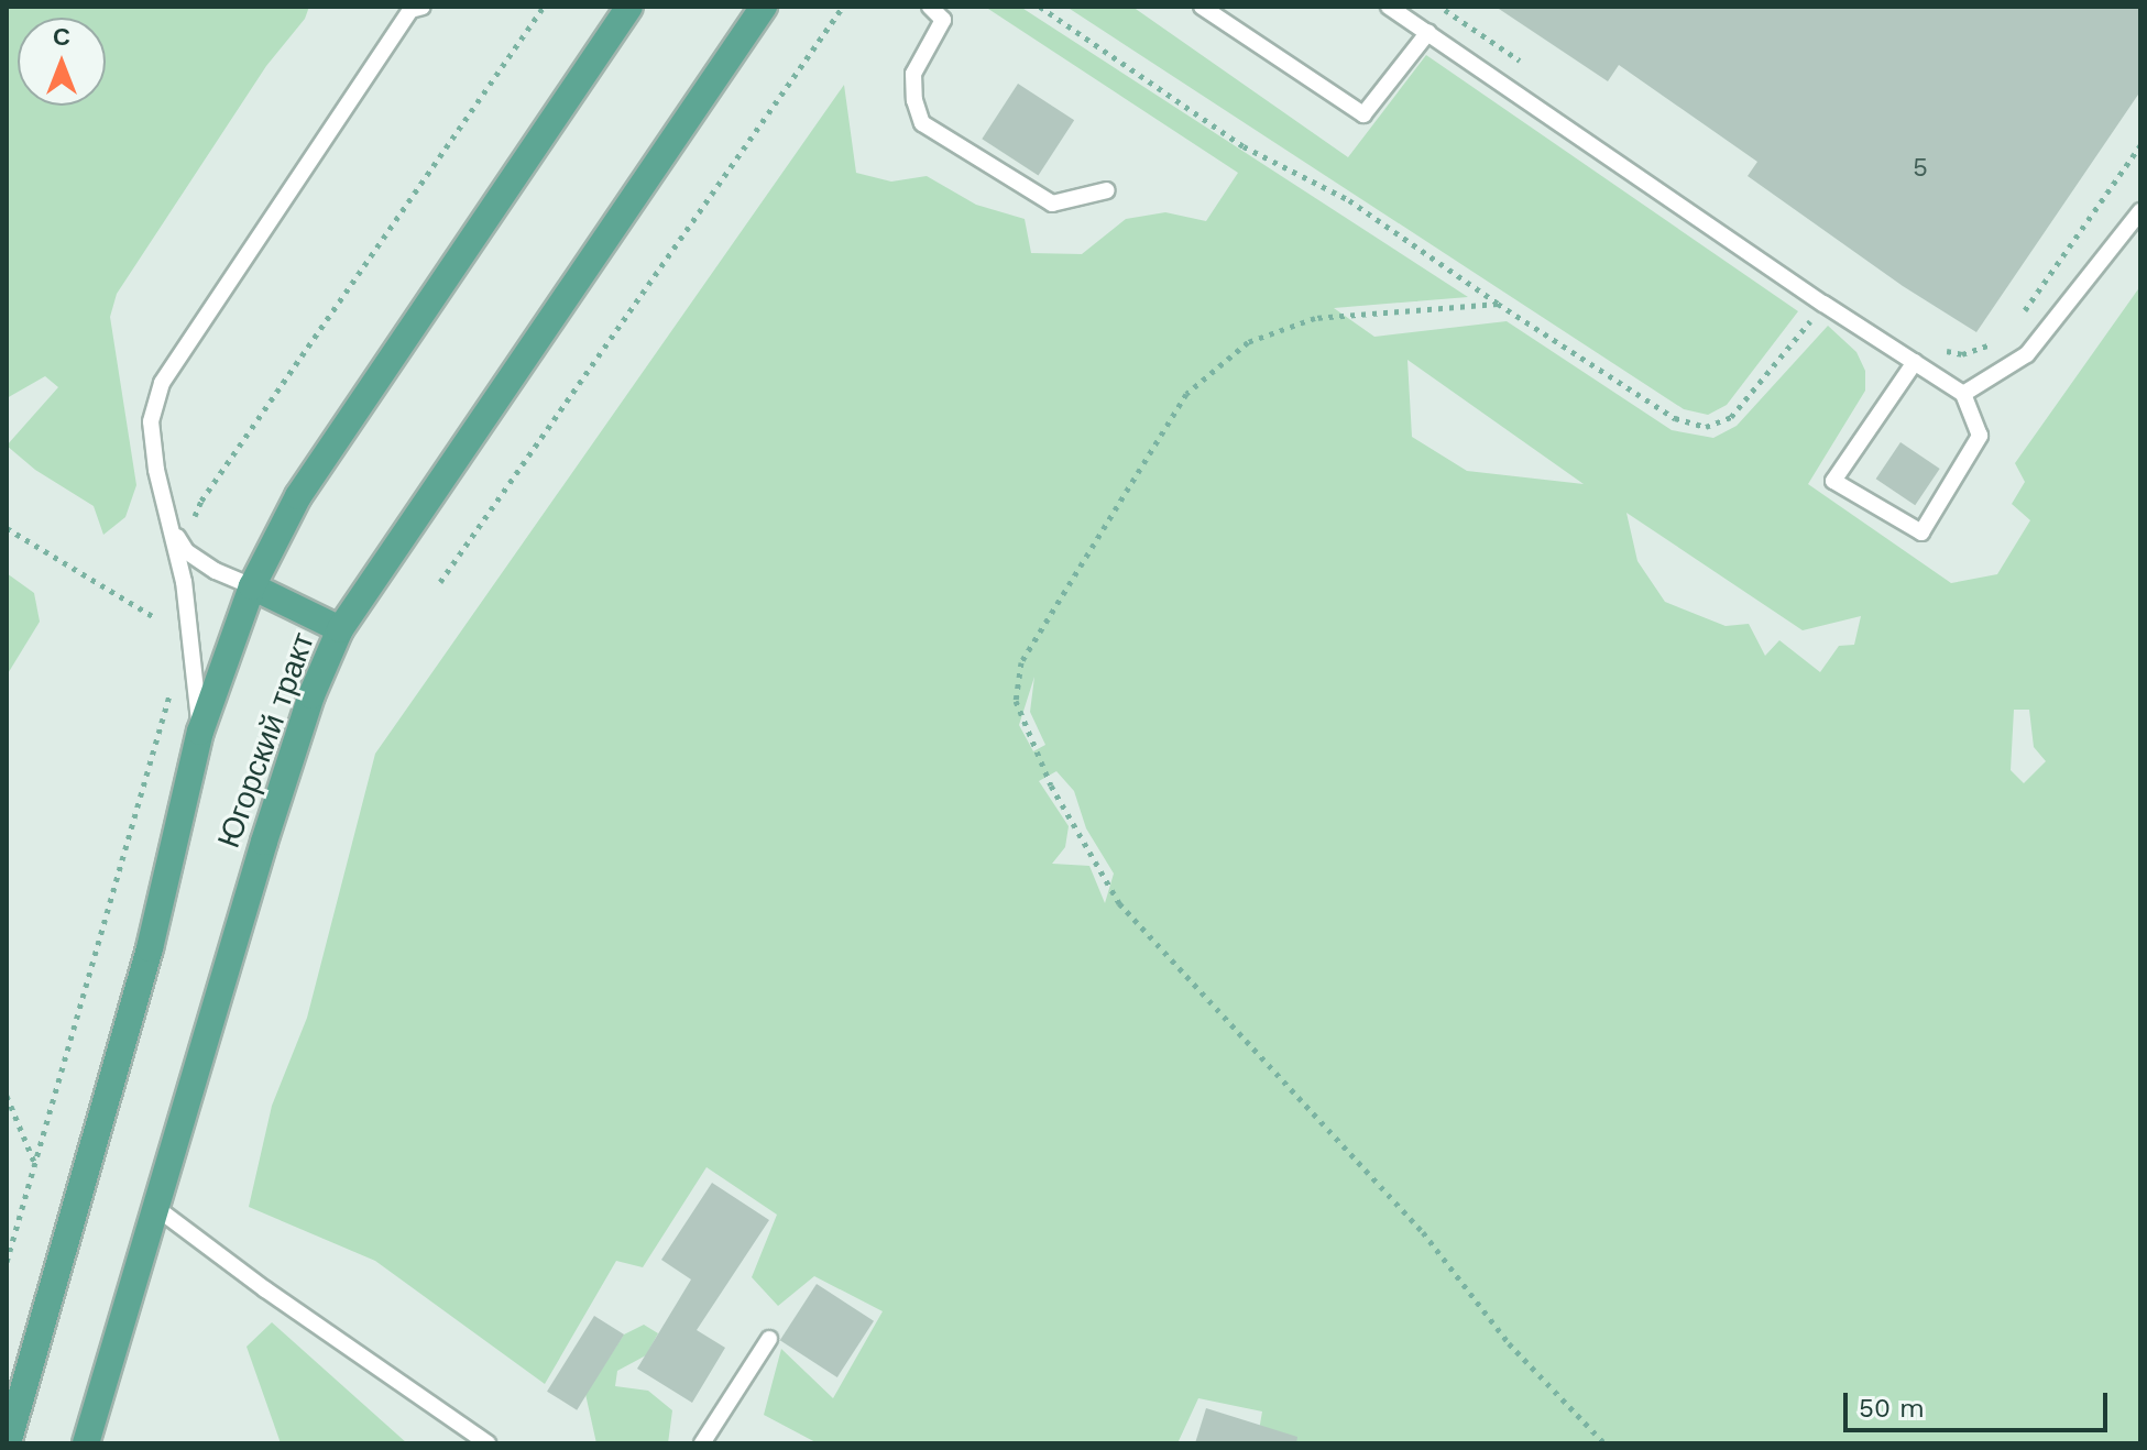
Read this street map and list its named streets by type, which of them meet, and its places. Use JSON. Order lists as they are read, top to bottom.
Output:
{
  "streets": {
    "main road": ["Югорский тракт"]
  },
  "house_numbers": ["5"],
  "scale_bar": "50 m",
  "north": "top"
}
